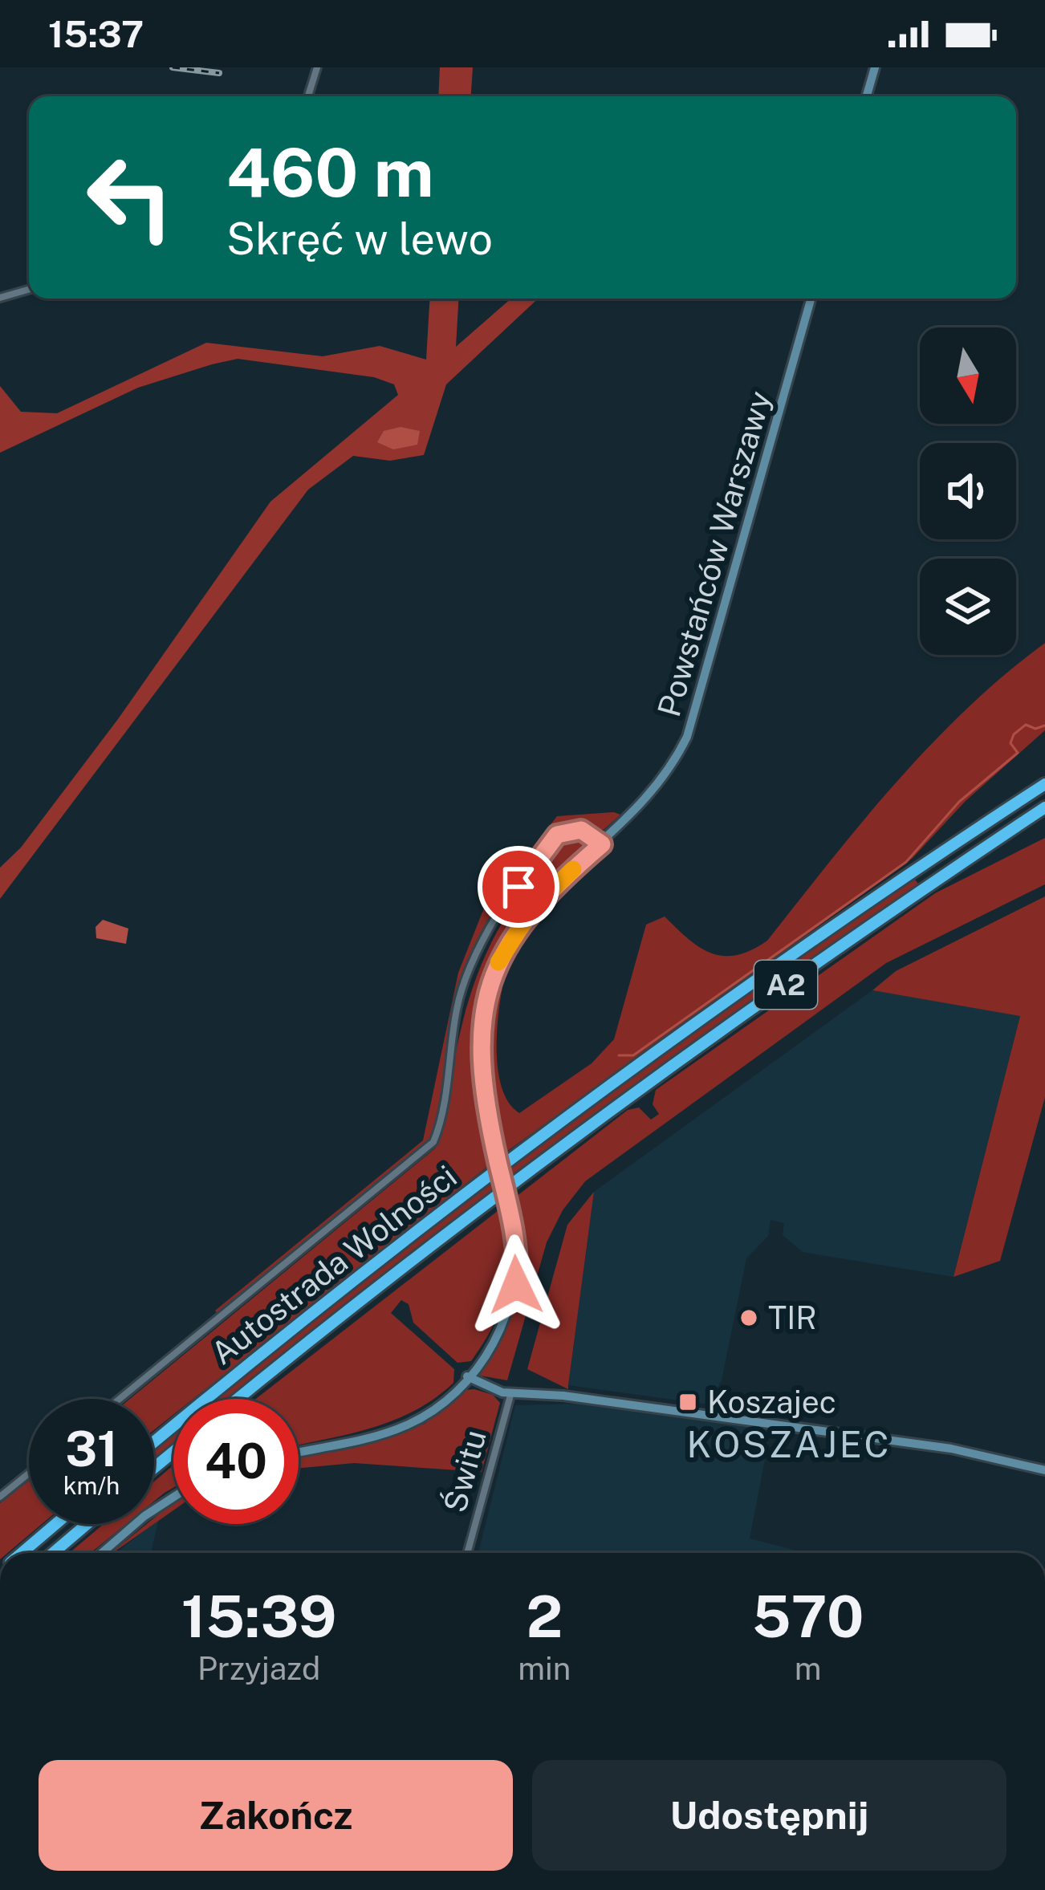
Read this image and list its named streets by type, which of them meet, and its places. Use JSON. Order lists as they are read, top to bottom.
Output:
{
  "streets": {
    "highway": ["A2", "Autostrada Wolności"],
    "street": ["Powstańców Warszawy", "Świtu"]
  },
  "districts": ["KOSZAJEC"],
  "places": {
    "other": ["TIR"],
    "transit": ["Koszajec"]
  },
  "north": "bottom",
  "page": {
    "status": "15:37",
    "turn": ["460 m", "Skręć w lewo"],
    "speed": "31 km/h",
    "limit": "40",
    "eta": [
      "15:39",
      "Przyjazd",
      "2",
      "min",
      "570",
      "m"
    ],
    "buttons": ["Zakończ", "Udostępnij"]
  }
}
